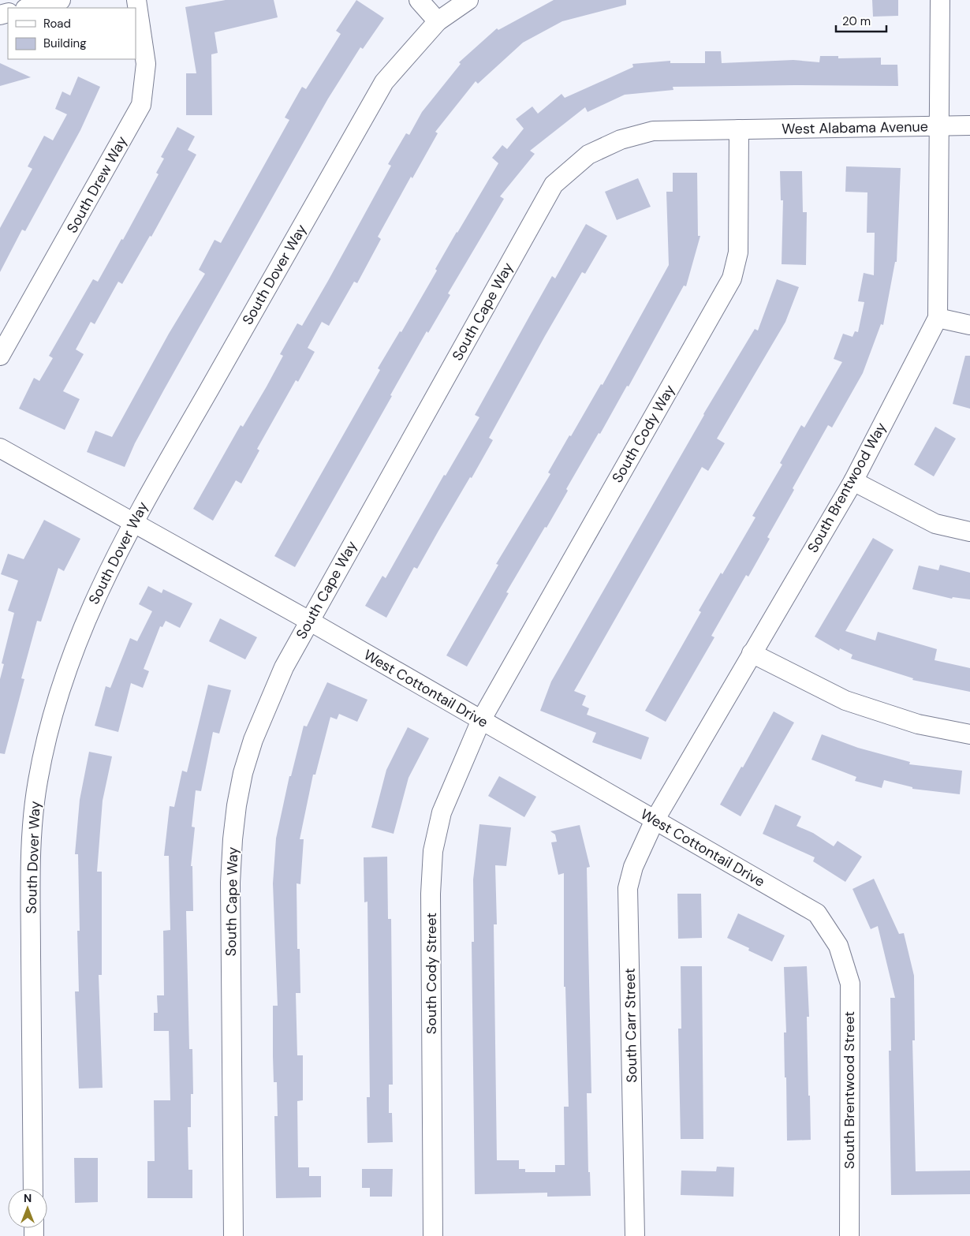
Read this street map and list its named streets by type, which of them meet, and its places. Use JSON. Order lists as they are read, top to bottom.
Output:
{
  "streets": {
    "street": [
      "West Alabama Avenue",
      "South Drew Way",
      "South Dover Way",
      "South Cape Way",
      "South Cody Way",
      "South Brentwood Way",
      "West Cottontail Drive",
      "South Cody Street",
      "South Carr Street",
      "South Brentwood Street"
    ]
  },
  "crossings": [
    ["West Alabama Avenue", "South Cape Way"],
    ["West Alabama Avenue", "South Cody Way"],
    ["West Alabama Avenue", "South Brentwood Way"],
    ["South Dover Way", "West Cottontail Drive"],
    ["South Cape Way", "South Cody Way"],
    ["South Cape Way", "West Cottontail Drive"],
    ["South Cody Way", "West Cottontail Drive"],
    ["South Cody Way", "South Cody Street"],
    ["South Brentwood Way", "West Cottontail Drive"],
    ["South Brentwood Way", "South Carr Street"],
    ["West Cottontail Drive", "South Cody Street"],
    ["West Cottontail Drive", "South Carr Street"],
    ["West Cottontail Drive", "South Brentwood Street"]
  ],
  "legend": ["Road", "Building"],
  "scale_bar": "20 m",
  "north": "top"
}
